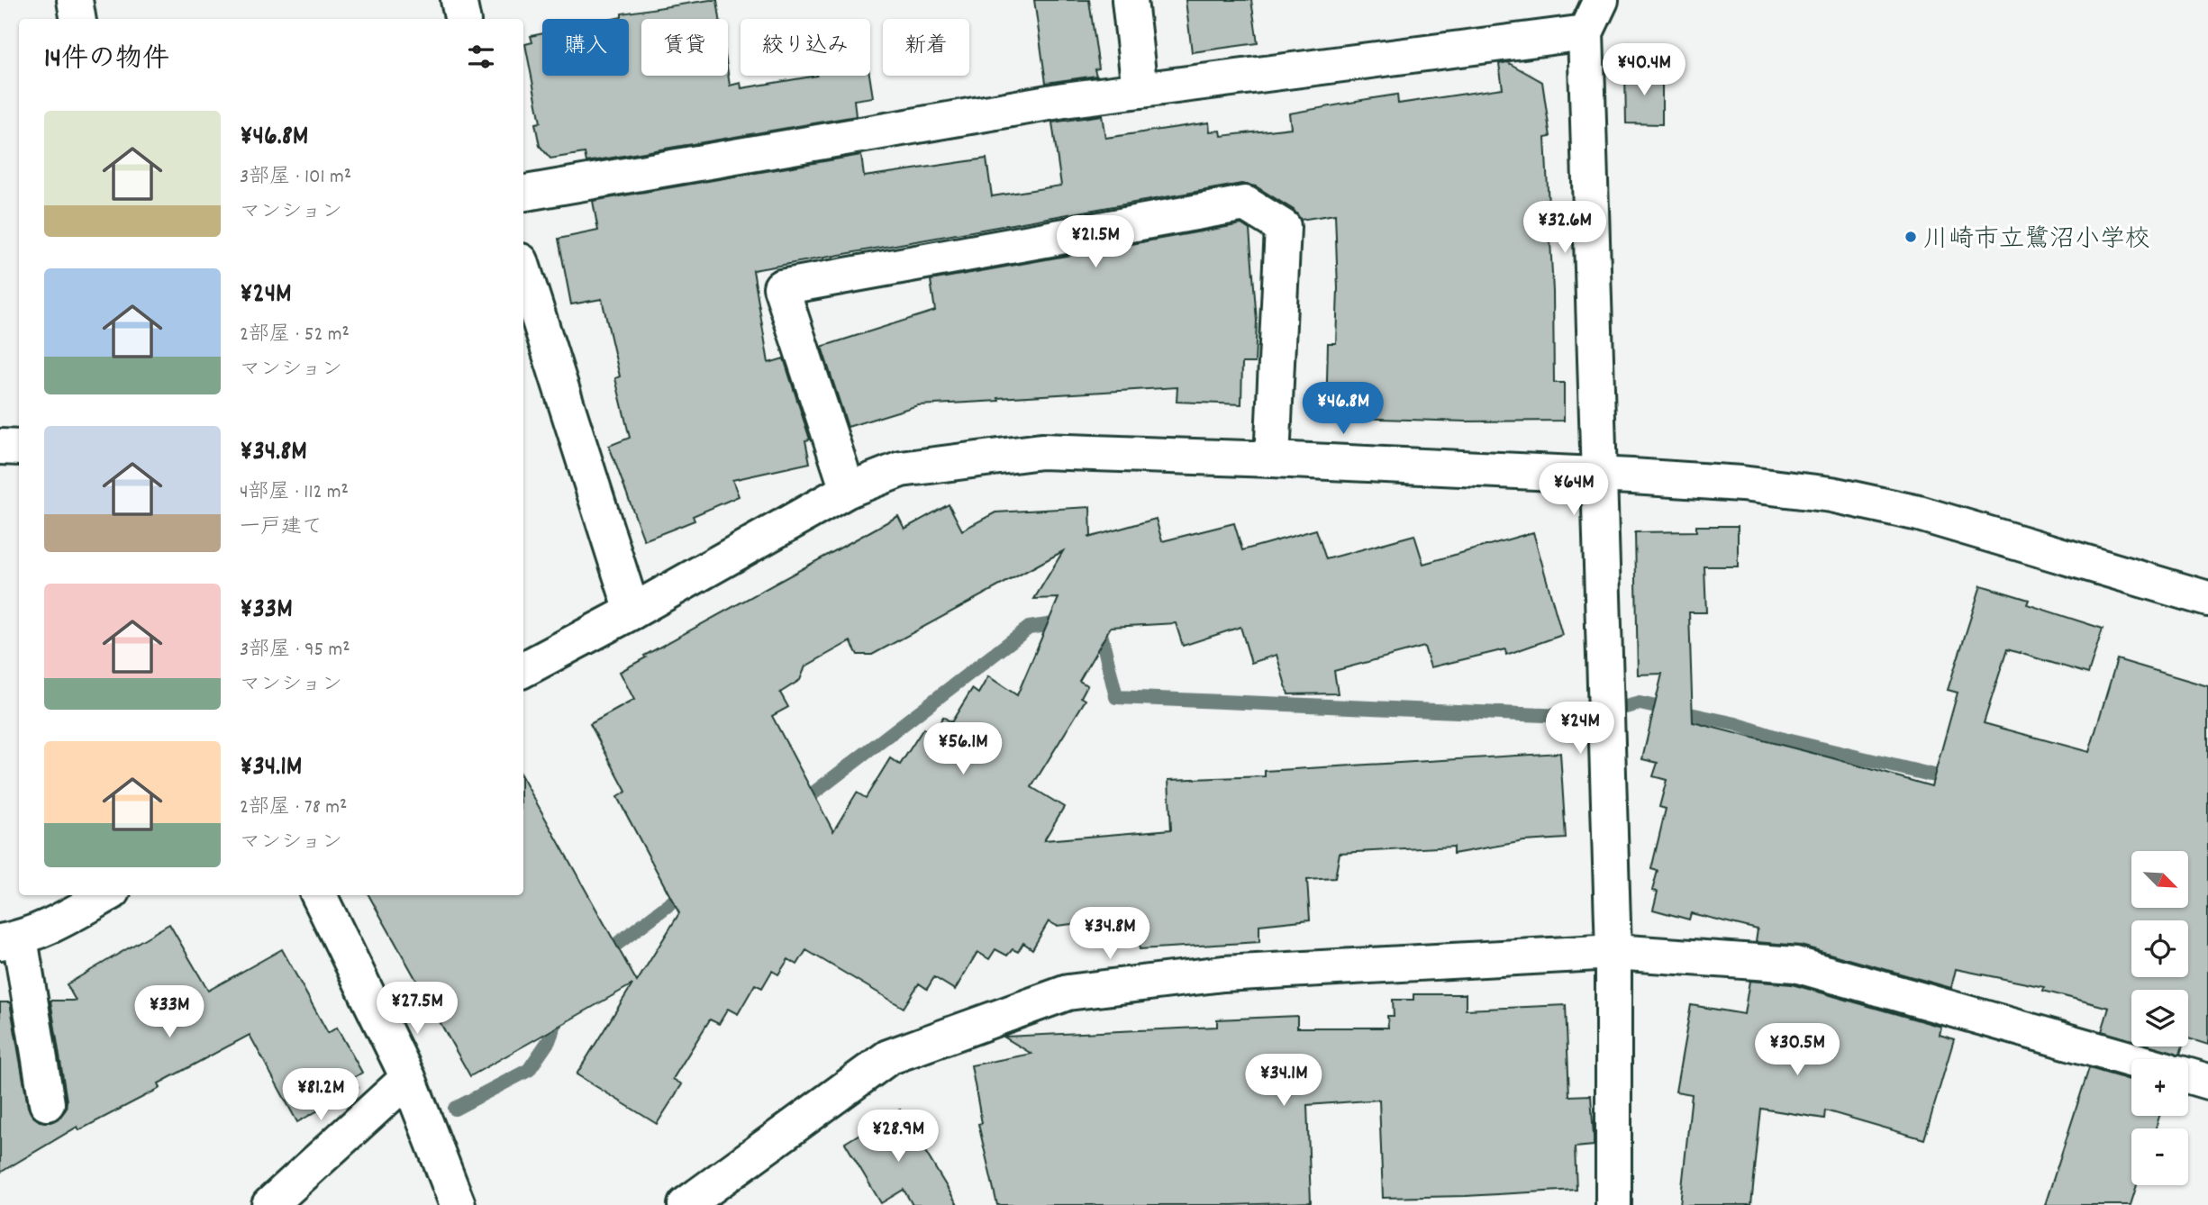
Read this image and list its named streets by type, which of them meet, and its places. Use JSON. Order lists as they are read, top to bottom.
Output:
{
  "places": ["川崎市立鷺沼小学校"],
  "north": "bottom right",
  "page": {
    "chip": [
      "購入",
      "賃貸",
      "絞り込み",
      "新着"
    ],
    "heading": "14件の物件",
    "price": [
      "¥40.4M",
      "¥32.6M",
      "¥21.5M",
      "¥46.8M",
      "¥64M",
      "¥24M",
      "¥56.1M",
      "¥34.8M",
      "¥27.5M",
      "¥33M",
      "¥30.5M",
      "¥34.1M",
      "¥81.2M",
      "¥28.9M"
    ],
    "list": [
      {
        "name": "¥46.8M",
        "note": "3部屋 · 101 m² · マンション"
      },
      {
        "name": "¥24M",
        "note": "2部屋 · 52 m² · マンション"
      },
      {
        "name": "¥34.8M",
        "note": "4部屋 · 112 m² · 一戸建て"
      },
      {
        "name": "¥33M",
        "note": "3部屋 · 95 m² · マンション"
      },
      {
        "name": "¥34.1M",
        "note": "2部屋 · 78 m² · マンション"
      }
    ],
    "map_buttons": ["+", "−"]
  }
}
